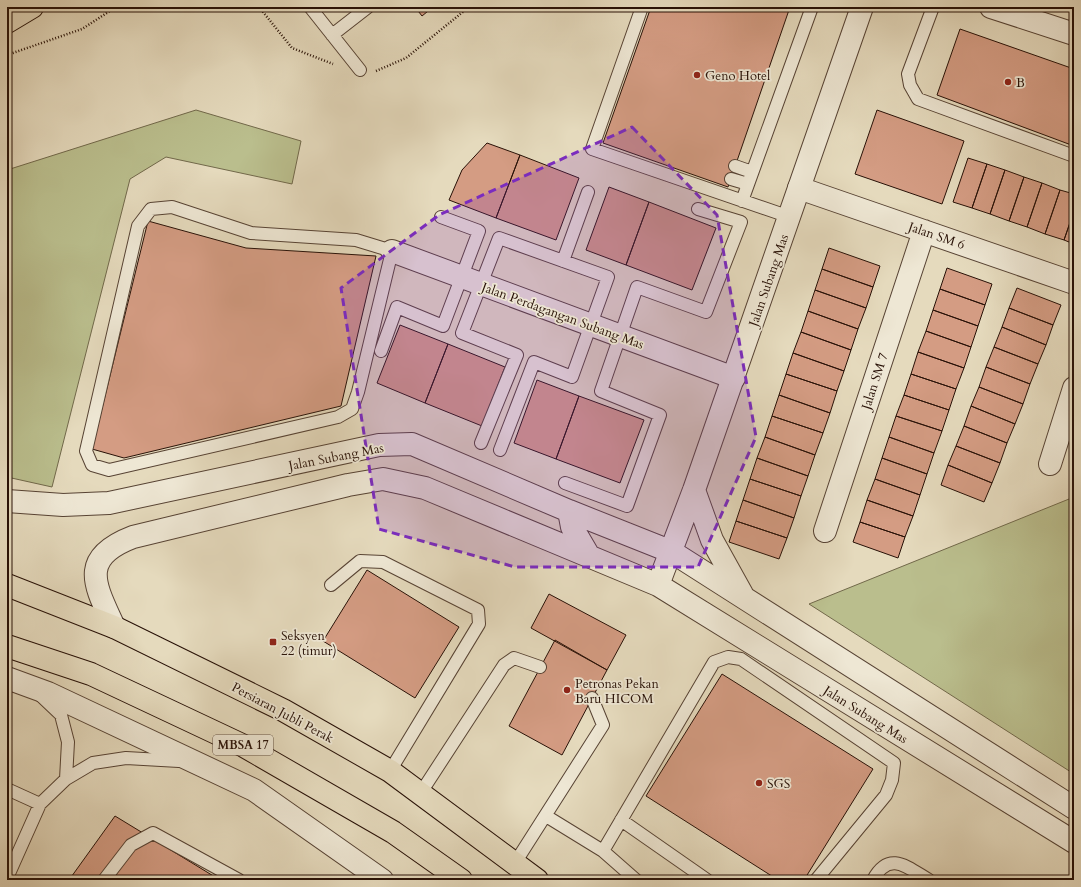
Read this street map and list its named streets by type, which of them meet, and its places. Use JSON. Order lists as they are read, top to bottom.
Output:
{
  "streets": {
    "main road": ["Persiaran Jubli Perak", "MBSA 17"],
    "street": [
      "Jalan SM 6",
      "Jalan Subang Mas",
      "Jalan Perdagangan Subang Mas",
      "Jalan SM 7"
    ]
  },
  "crossings": [
    ["Jalan SM 6", "Jalan Subang Mas"],
    ["Jalan SM 6", "Jalan SM 7"],
    ["Jalan Subang Mas", "Jalan Perdagangan Subang Mas"],
    ["Jalan Subang Mas", "Persiaran Jubli Perak"]
  ],
  "places": {
    "other": [
      "Geno Hotel",
      "B",
      "Petronas Pekan Baru HICOM",
      "SGS"
    ],
    "transit": ["Seksyen 22 (timur)"]
  }
}
